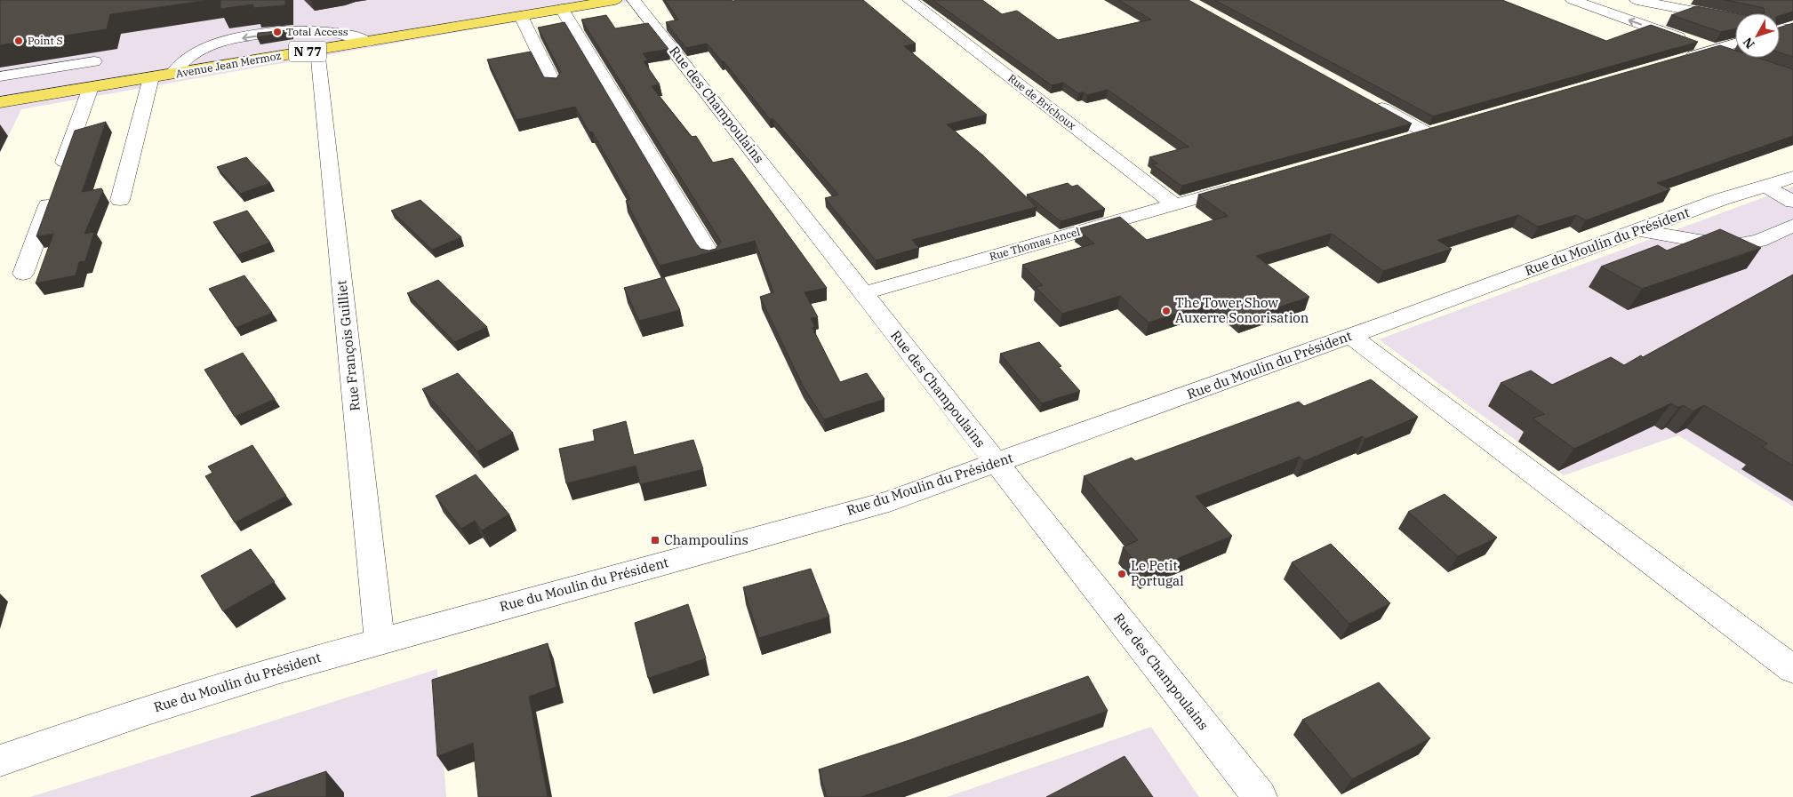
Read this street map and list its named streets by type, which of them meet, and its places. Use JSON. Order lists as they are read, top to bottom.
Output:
{
  "streets": {
    "main road": ["N 77", "Avenue Jean Mermoz"],
    "street": [
      "Rue de Brichoux",
      "Rue des Champoulains",
      "Rue du Moulin du Président",
      "Rue Thomas Ancel",
      "Rue François Guilliet"
    ]
  },
  "crossings": [
    ["Avenue Jean Mermoz", "Rue François Guilliet"],
    ["Rue de Brichoux", "Rue Thomas Ancel"],
    ["Rue des Champoulains", "Rue du Moulin du Président"],
    ["Rue des Champoulains", "Rue Thomas Ancel"],
    ["Rue du Moulin du Président", "Rue François Guilliet"]
  ],
  "places": {
    "other": [
      "Total Access",
      "Point S",
      "The Tower Show Auxerre Sonorisation",
      "Le Petit Portugal"
    ],
    "transit": ["Champoulins"]
  },
  "north": "bottom left"
}
